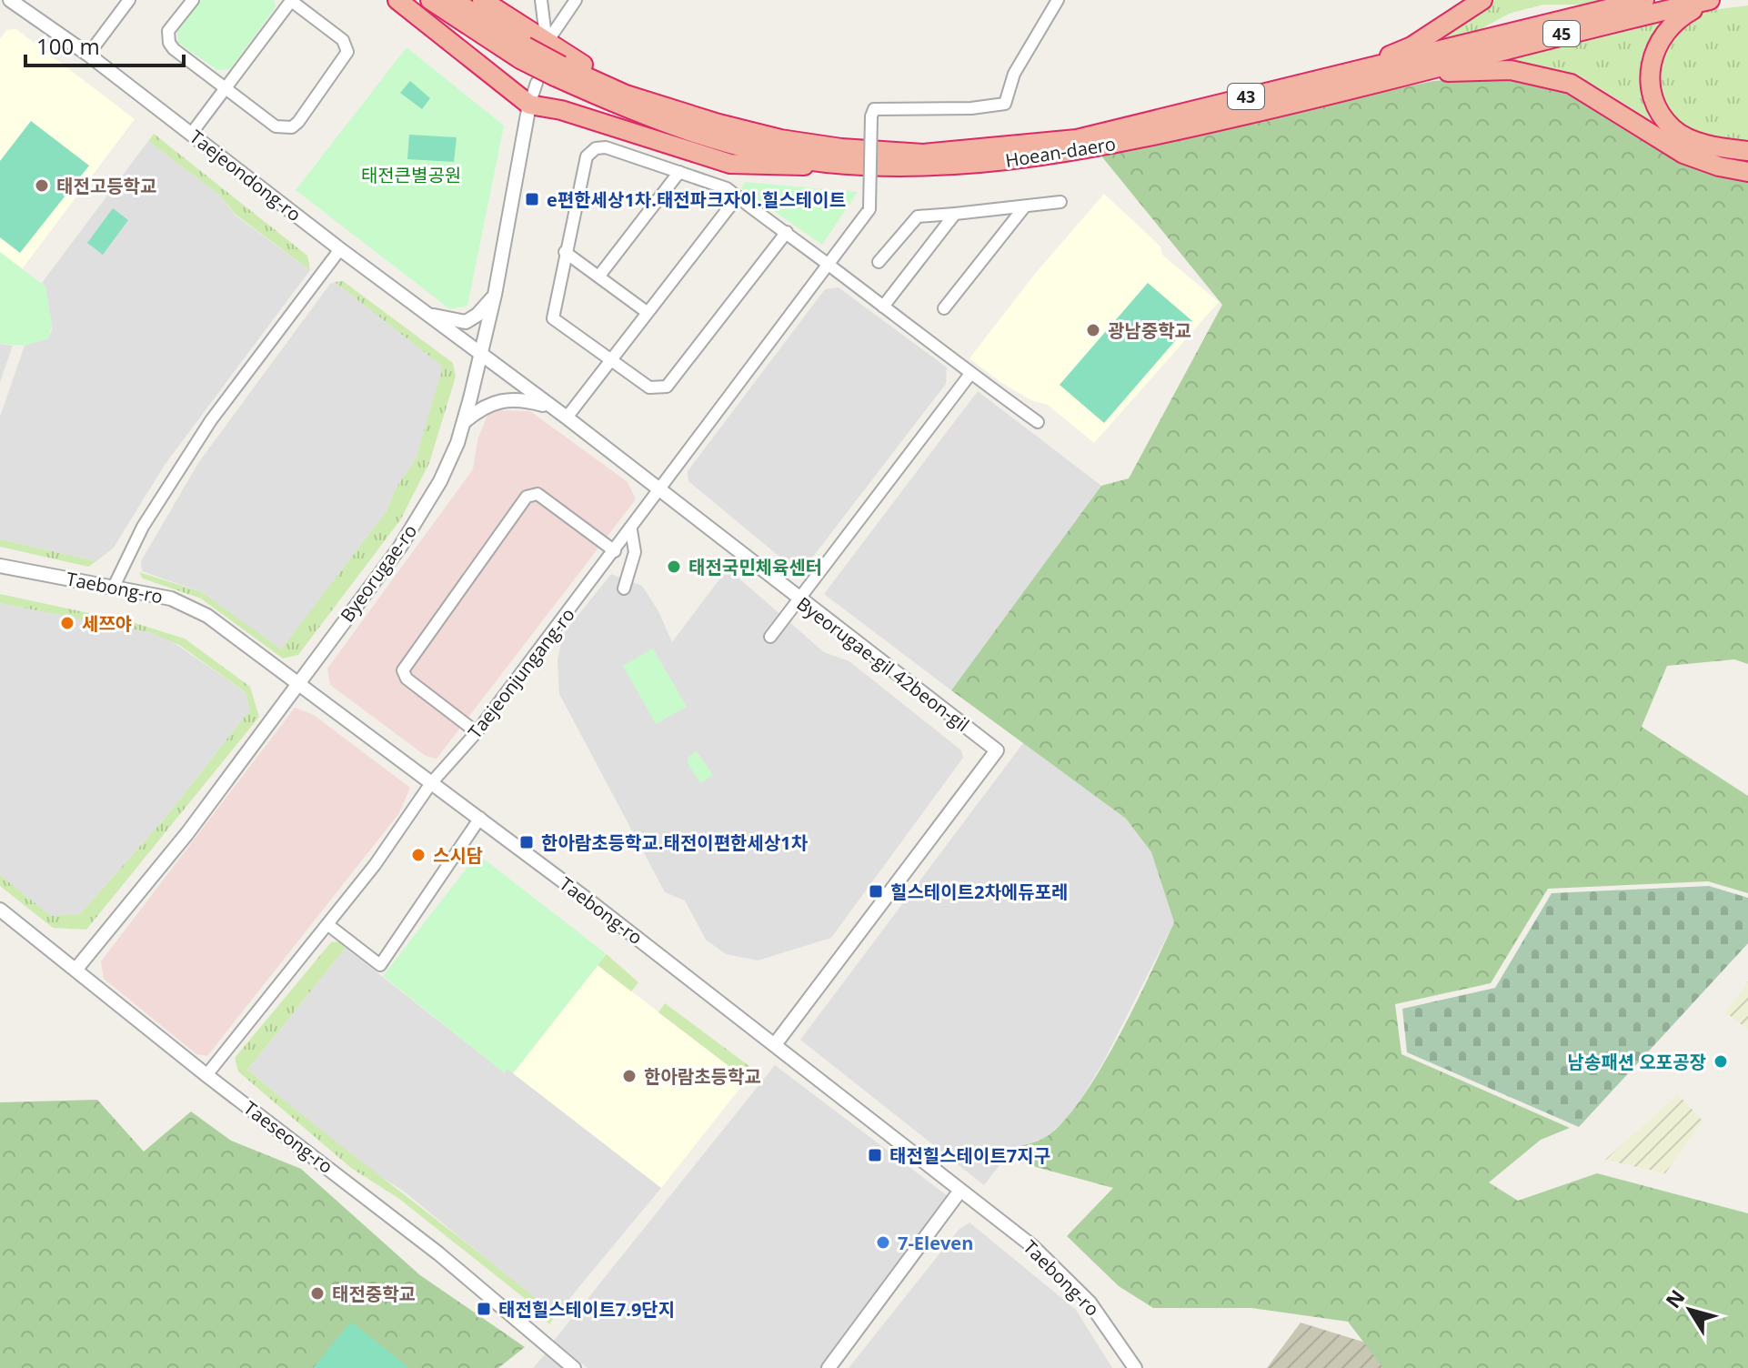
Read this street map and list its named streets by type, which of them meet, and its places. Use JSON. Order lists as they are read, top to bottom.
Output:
{
  "streets": {
    "highway": ["45", "43", "Hoean-daero"],
    "street": [
      "Taejeondong-ro",
      "Byeorugae-ro",
      "Taebong-ro",
      "Byeorugae-gil 42beon-gil",
      "Taejeonjungang-ro",
      "Taeseong-ro"
    ]
  },
  "crossings": [
    ["43", "Hoean-daero"],
    ["Taejeondong-ro", "Byeorugae-ro"],
    ["Taejeondong-ro", "Byeorugae-gil 42beon-gil"],
    ["Byeorugae-ro", "Taebong-ro"],
    ["Byeorugae-ro", "Byeorugae-gil 42beon-gil"],
    ["Byeorugae-ro", "Taeseong-ro"],
    ["Taebong-ro", "Byeorugae-gil 42beon-gil"],
    ["Taebong-ro", "Taejeonjungang-ro"],
    ["Byeorugae-gil 42beon-gil", "Taejeonjungang-ro"],
    ["Taejeonjungang-ro", "Taeseong-ro"]
  ],
  "parks": ["태전큰별공원"],
  "places": {
    "other": [
      "태전고등학교",
      "광남중학교",
      "태전국민체육센터",
      "세쯔야",
      "스시담",
      "남송패션 오포공장",
      "한아람초등학교",
      "7-Eleven",
      "태전중학교"
    ],
    "transit": [
      "e편한세상1차.태전파크자이.힐스테이트",
      "한아람초등학교.태전이편한세상1차",
      "힐스테이트2차에듀포레",
      "태전힐스테이트7지구",
      "태전힐스테이트7.9단지"
    ]
  },
  "scale_bar": "100 m",
  "north": "top left"
}
